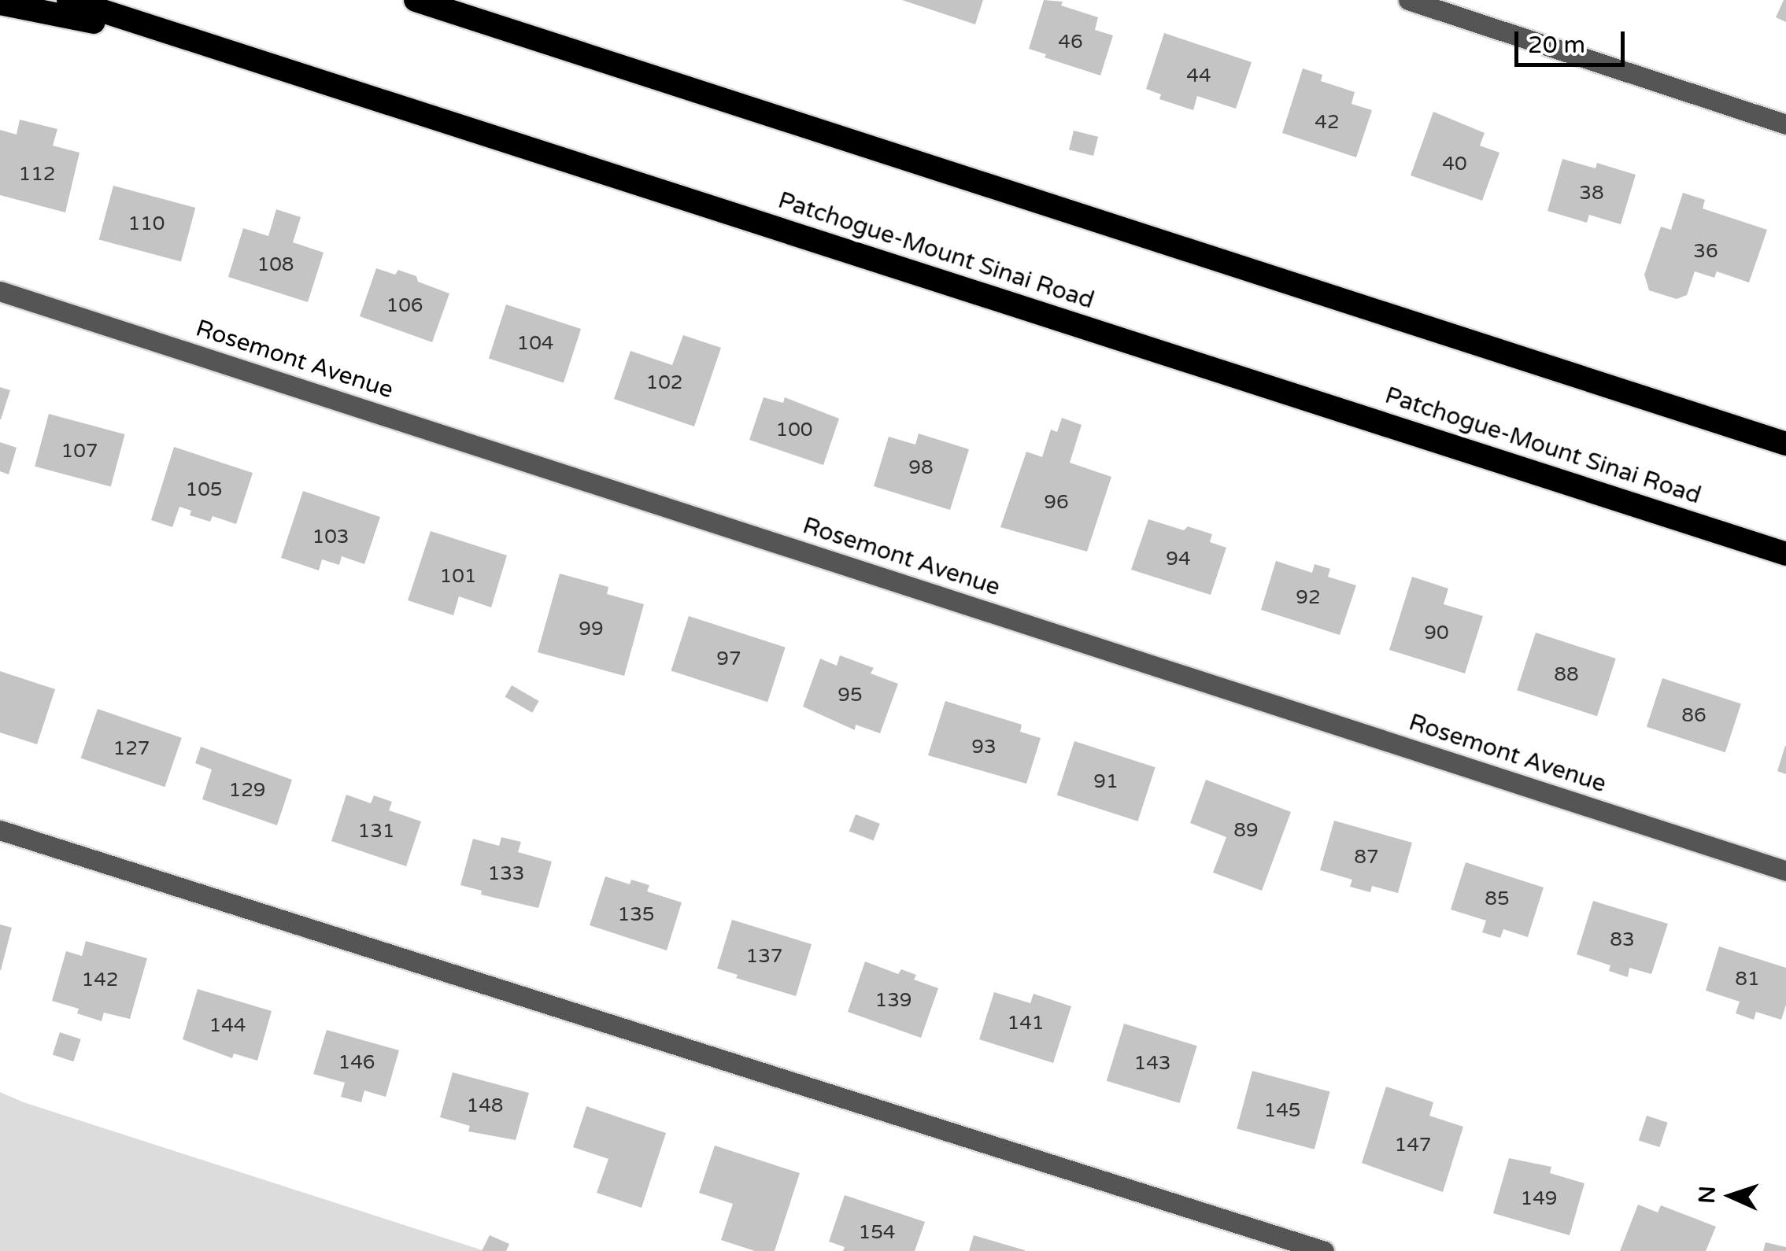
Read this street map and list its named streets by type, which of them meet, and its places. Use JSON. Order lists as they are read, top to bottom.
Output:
{
  "streets": {
    "highway": ["Patchogue-Mount Sinai Road"],
    "street": ["Rosemont Avenue"]
  },
  "house_numbers": [
    "46",
    "44",
    "42",
    "40",
    "112",
    "38",
    "110",
    "36",
    "108",
    "106",
    "104",
    "102",
    "100",
    "107",
    "98",
    "105",
    "96",
    "103",
    "94",
    "101",
    "92",
    "99",
    "90",
    "97",
    "88",
    "95",
    "86",
    "93",
    "127",
    "91",
    "129",
    "89",
    "131",
    "87",
    "133",
    "85",
    "135",
    "83",
    "137",
    "81",
    "142",
    "139",
    "141",
    "144",
    "146",
    "143",
    "148",
    "145",
    "147",
    "149",
    "154"
  ],
  "scale_bar": "20 m",
  "north": "left"
}
